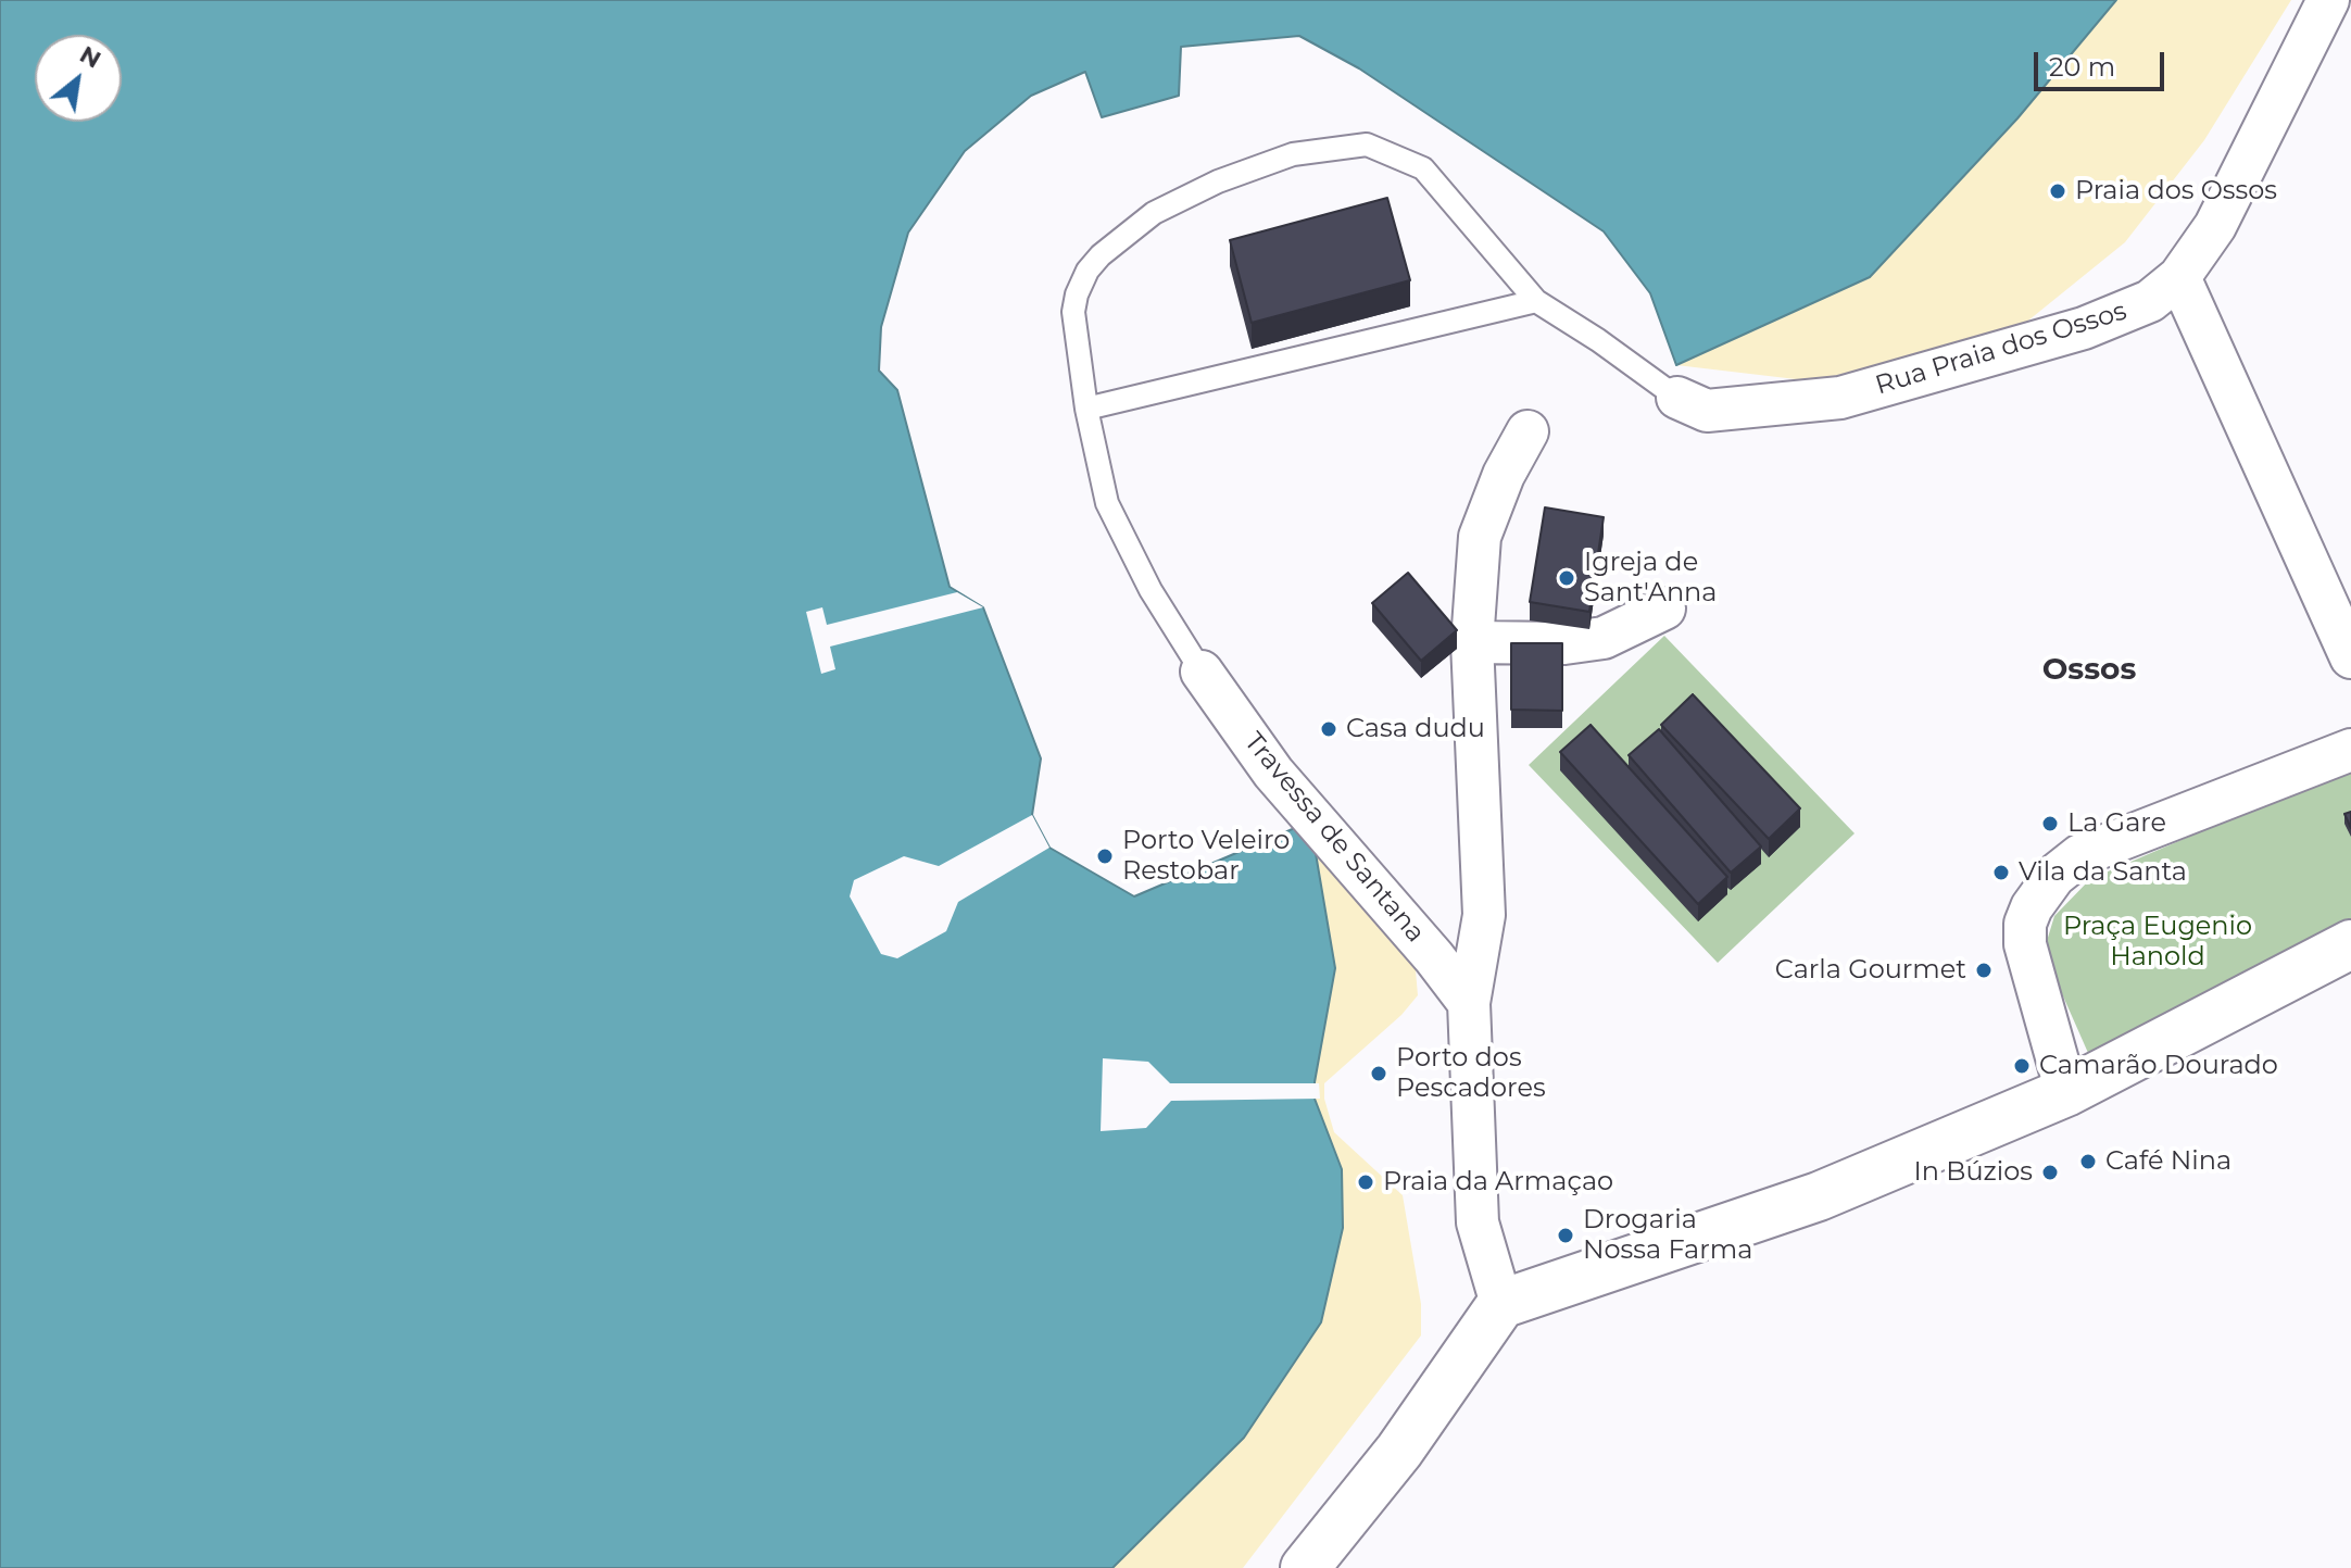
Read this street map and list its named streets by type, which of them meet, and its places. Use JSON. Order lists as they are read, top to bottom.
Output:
{
  "streets": {
    "street": ["Rua Praia dos Ossos", "Travessa de Santana"]
  },
  "districts": ["Ossos"],
  "parks": ["Praça Eugenio Hanold"],
  "places": [
    "Praia dos Ossos",
    "Igreja de Sant'Anna",
    "Casa dudu",
    "La Gare",
    "Porto Veleiro Restobar",
    "Vila da Santa",
    "Carla Gourmet",
    "Camarão Dourado",
    "Porto dos Pescadores",
    "Café Nina",
    "In Búzios",
    "Praia da Armaçao",
    "Drogaria Nossa Farma"
  ],
  "scale_bar": "20 m",
  "north": "top right"
}
